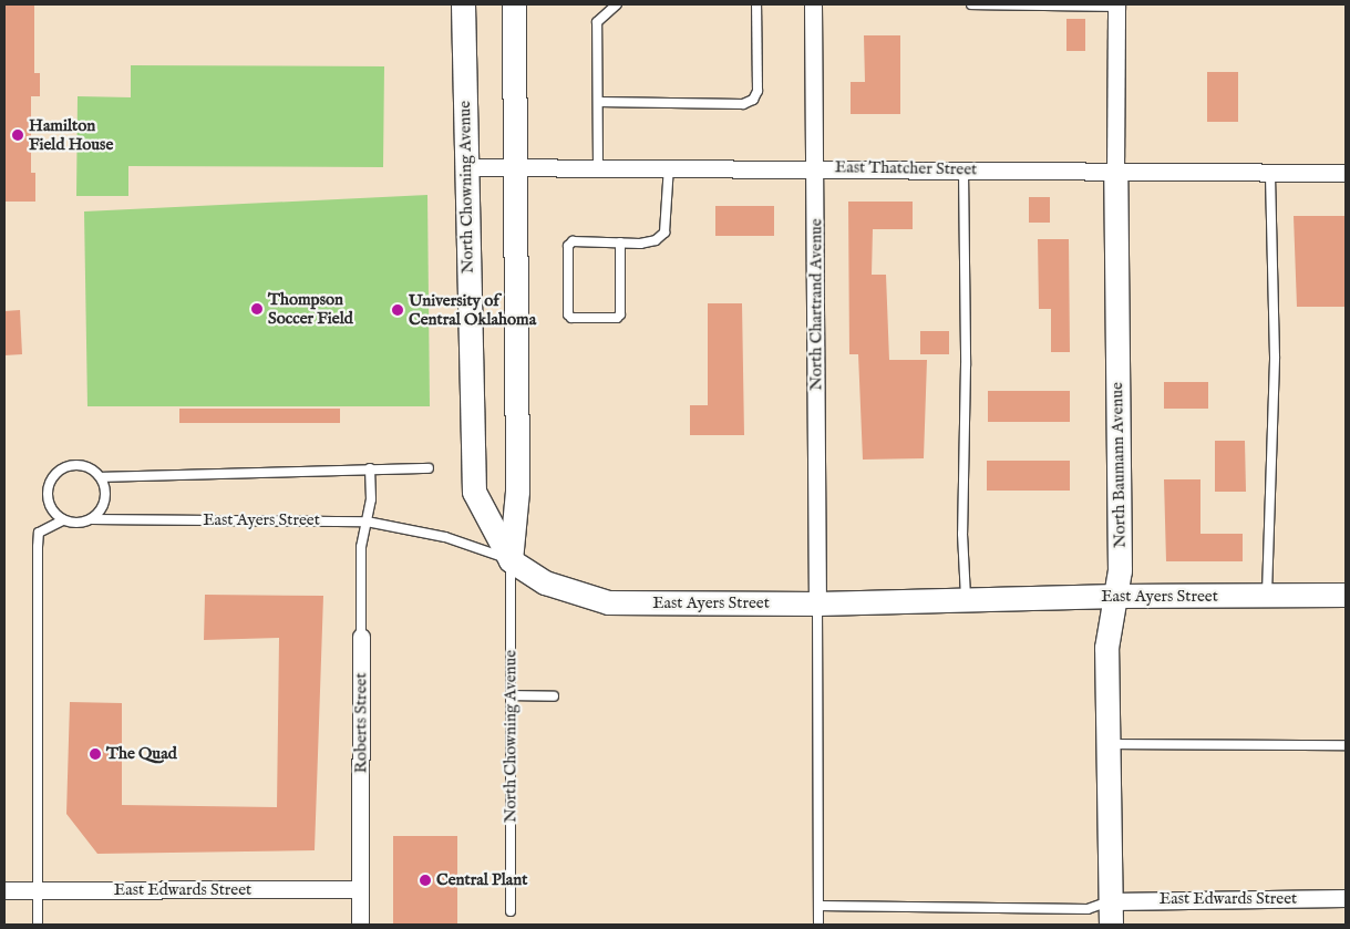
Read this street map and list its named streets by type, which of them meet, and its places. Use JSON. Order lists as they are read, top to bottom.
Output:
{
  "streets": {
    "street": [
      "East Thatcher Street",
      "North Chowning Avenue",
      "North Chartrand Avenue",
      "North Baumann Avenue",
      "East Ayers Street",
      "Roberts Street",
      "East Edwards Street"
    ]
  },
  "crossings": [
    ["East Thatcher Street", "North Chowning Avenue"],
    ["East Thatcher Street", "North Chartrand Avenue"],
    ["East Thatcher Street", "North Baumann Avenue"],
    ["North Chowning Avenue", "East Ayers Street"],
    ["North Chartrand Avenue", "East Ayers Street"],
    ["North Baumann Avenue", "East Ayers Street"],
    ["North Baumann Avenue", "East Edwards Street"],
    ["East Ayers Street", "Roberts Street"],
    ["Roberts Street", "East Edwards Street"]
  ],
  "places": [
    "Hamilton Field House",
    "Thompson Soccer Field",
    "University of Central Oklahoma",
    "The Quad",
    "Central Plant"
  ]
}
